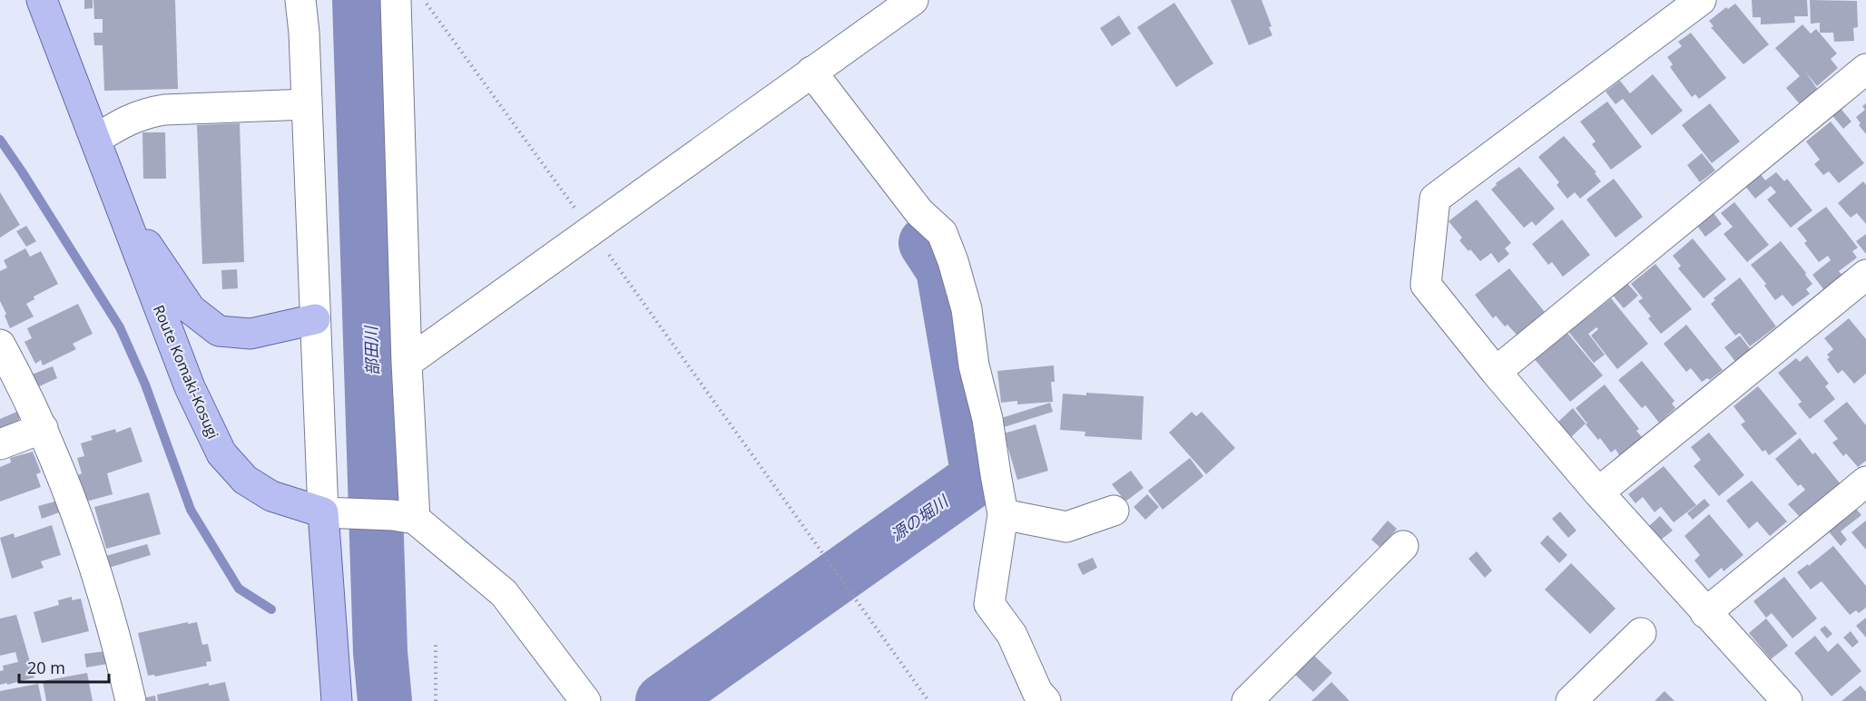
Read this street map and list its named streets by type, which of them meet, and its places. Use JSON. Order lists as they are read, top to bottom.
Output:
{
  "streets": {
    "main road": ["Route Komaki-Kosugi"]
  },
  "water": ["部田川", "源の堀川"],
  "scale_bar": "20 m"
}
